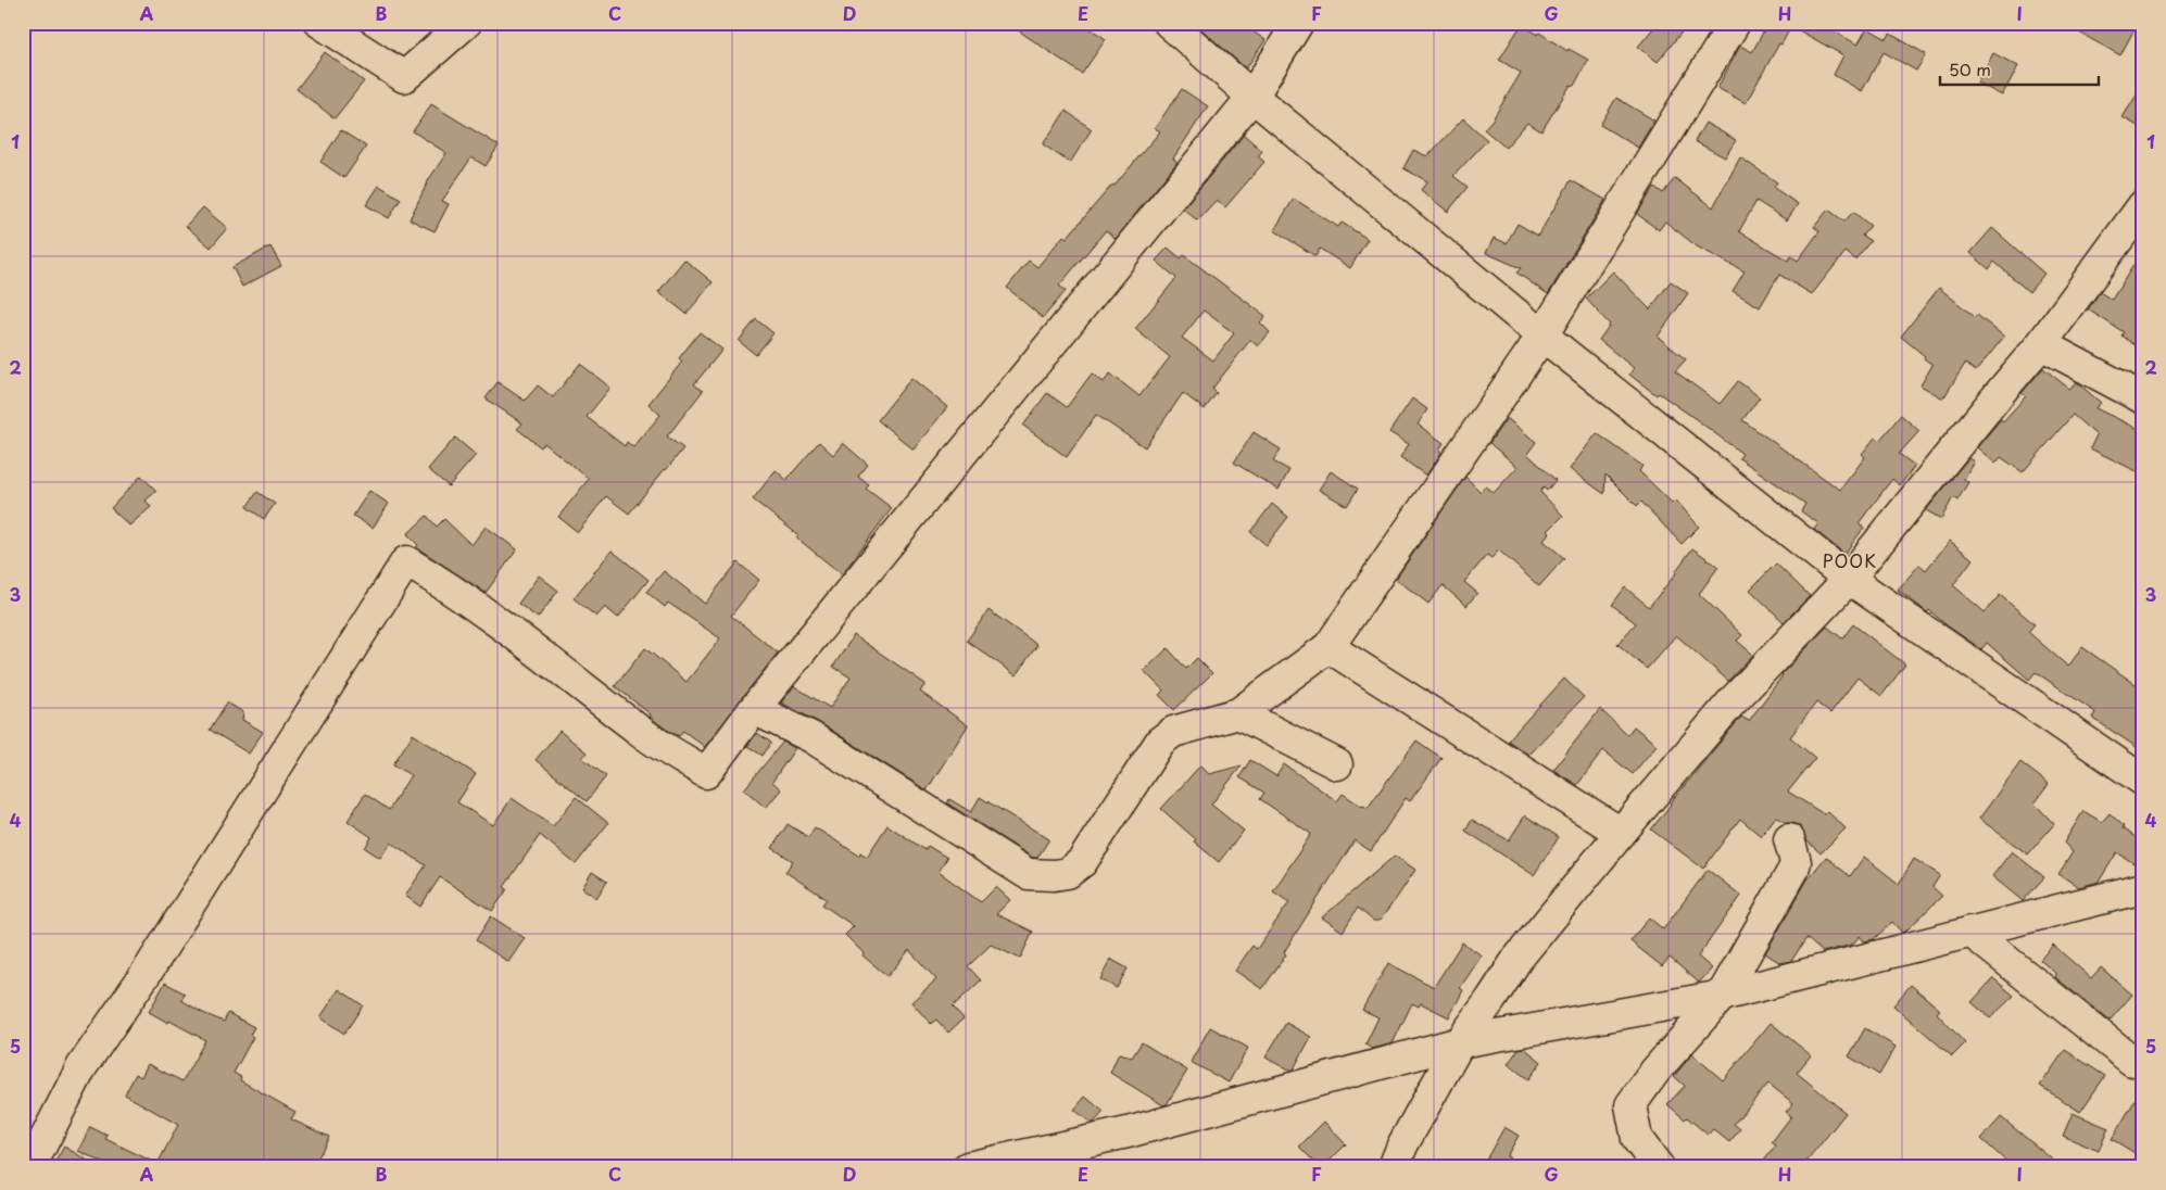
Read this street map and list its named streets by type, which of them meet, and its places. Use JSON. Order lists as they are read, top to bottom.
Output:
{
  "districts": ["POOK"],
  "scale_bar": "50 m",
  "grid": {
    "columns": [
      "A",
      "B",
      "C",
      "D",
      "E",
      "F",
      "G",
      "H",
      "I"
    ],
    "rows": [
      "1",
      "2",
      "3",
      "4",
      "5"
    ]
  }
}
